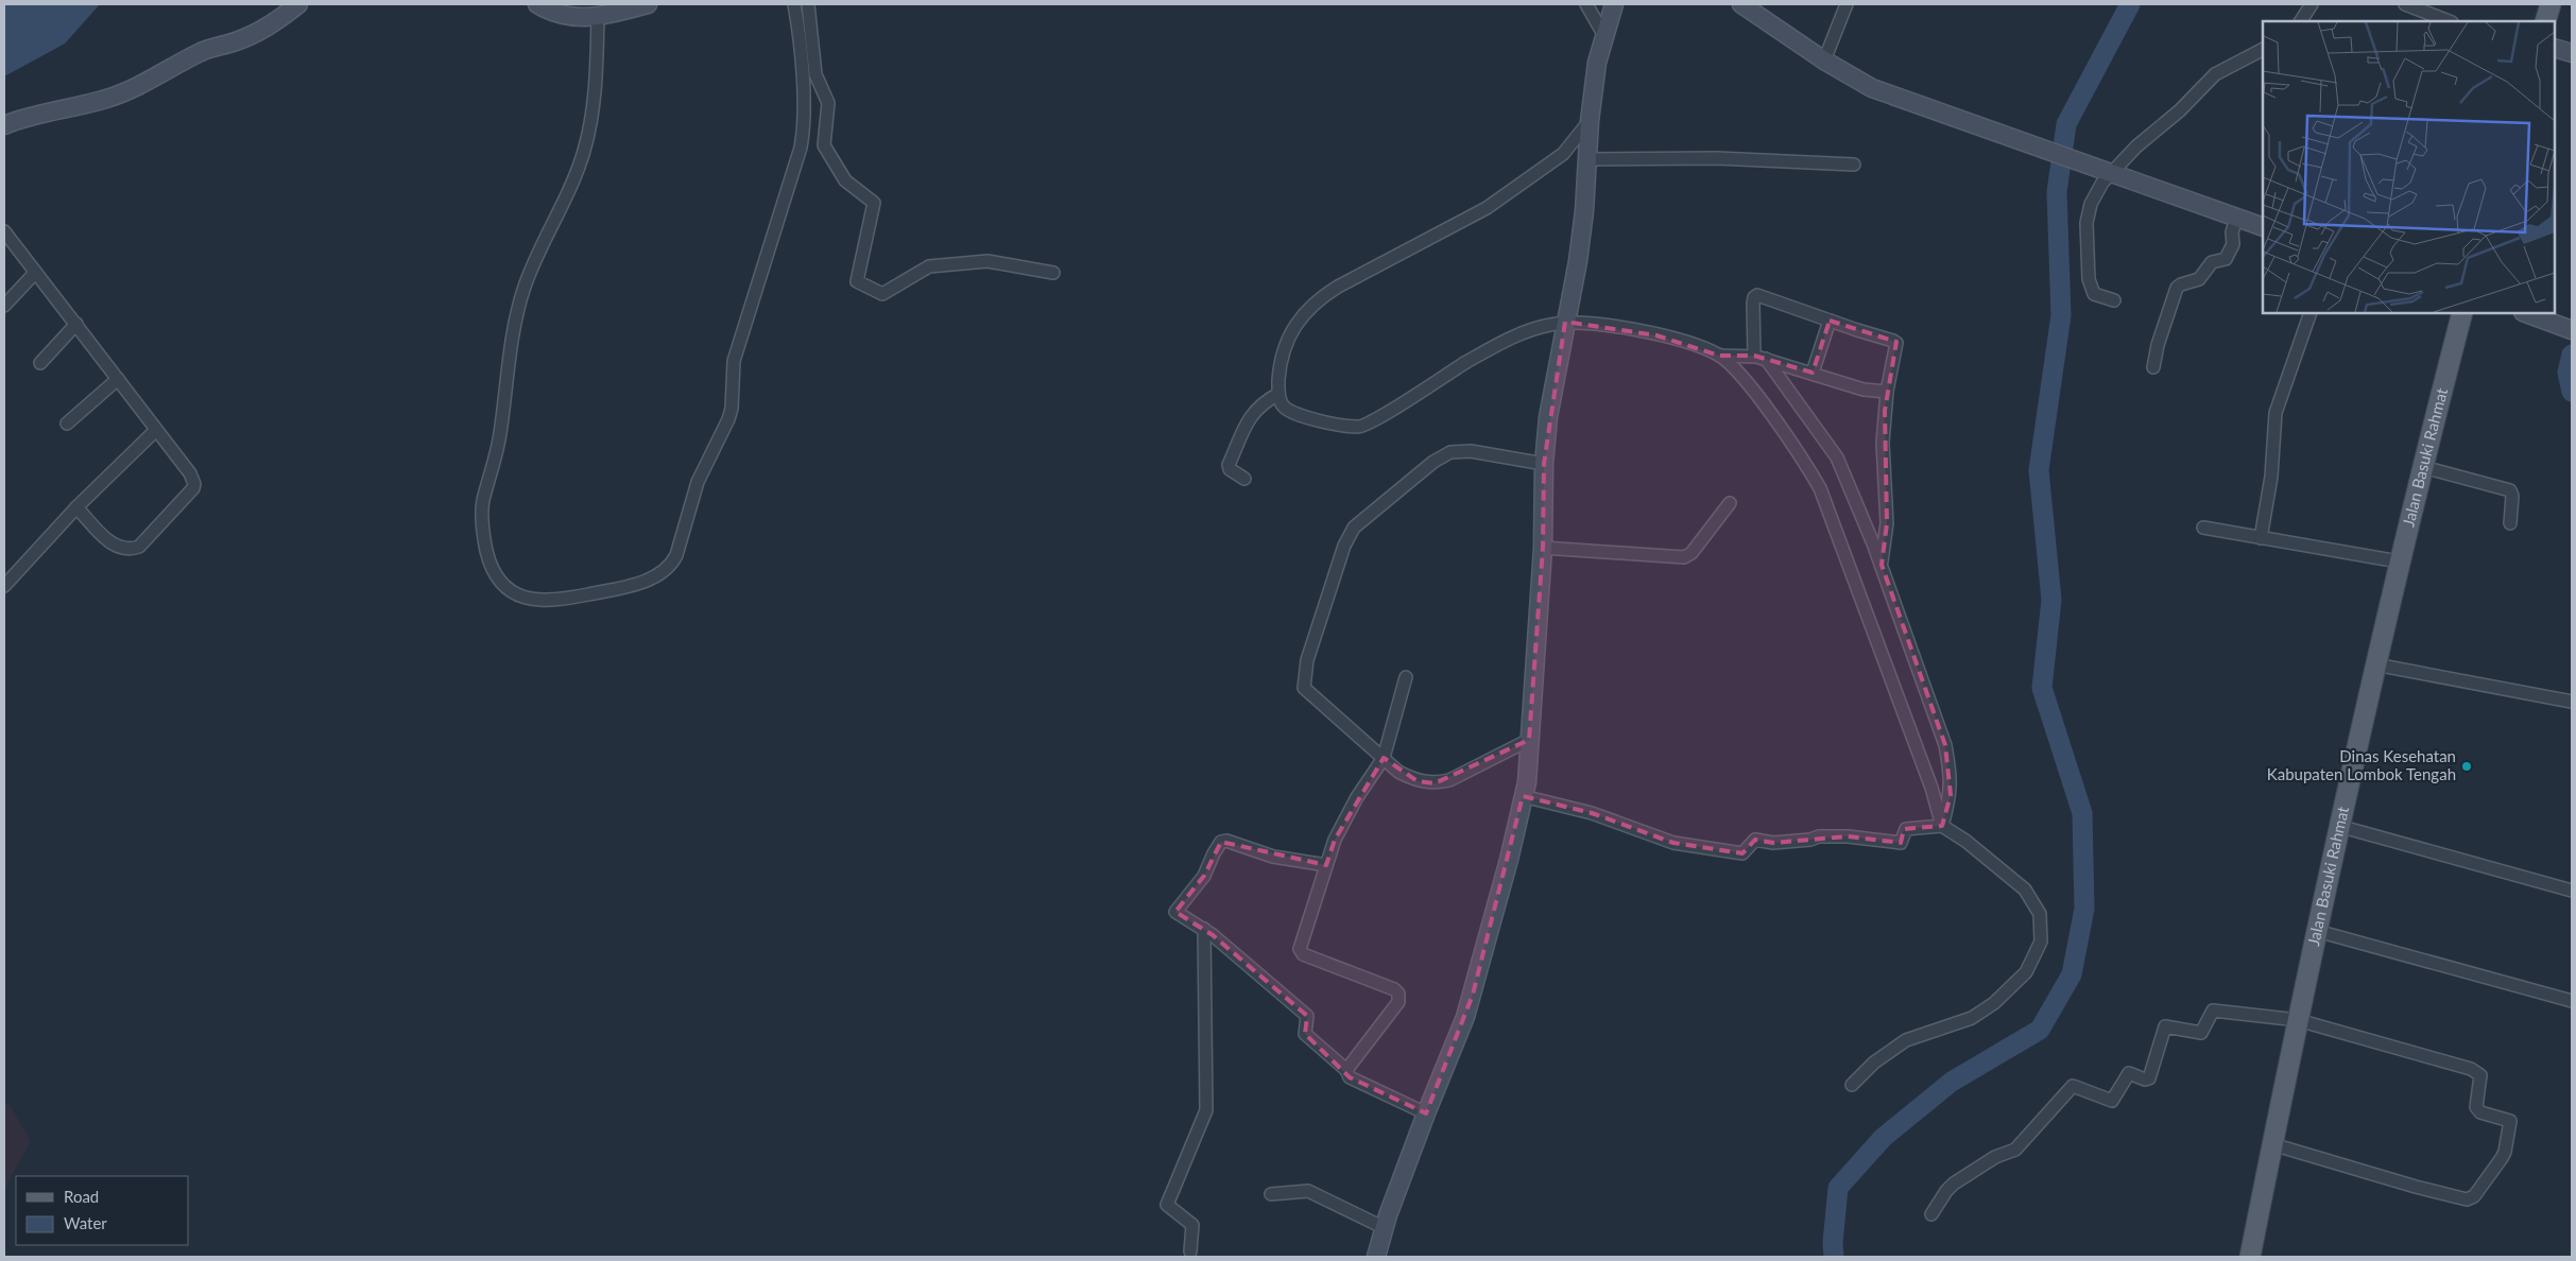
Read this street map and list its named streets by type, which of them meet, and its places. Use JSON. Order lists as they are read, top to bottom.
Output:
{
  "streets": {
    "main road": ["Jalan Basuki Rahmat"]
  },
  "places": ["Dinas Kesehatan Kabupaten Lombok Tengah"],
  "legend": ["Road", "Water"]
}
